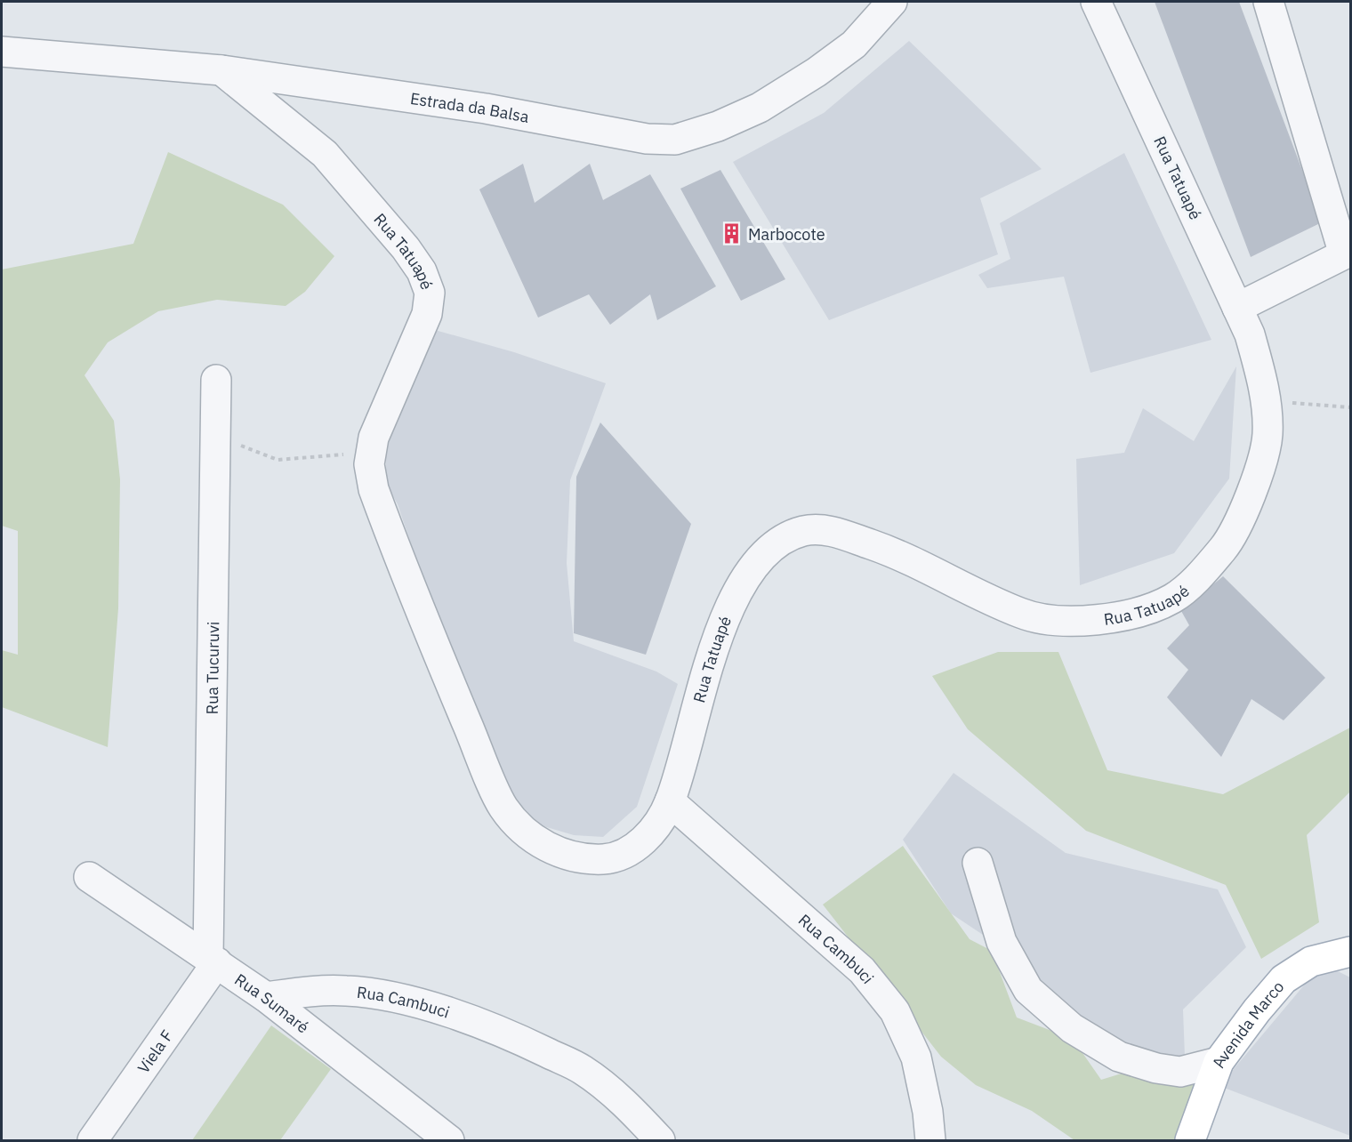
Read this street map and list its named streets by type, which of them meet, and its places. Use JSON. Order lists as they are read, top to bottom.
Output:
{
  "streets": {
    "main road": ["Avenida Marco"],
    "street": [
      "Estrada da Balsa",
      "Rua Tatuapé",
      "Rua Tucuruvi",
      "Rua Cambuci",
      "Rua Sumaré",
      "Viela F"
    ]
  },
  "crossings": [
    ["Estrada da Balsa", "Rua Tatuapé"],
    ["Rua Tatuapé", "Rua Cambuci"],
    ["Rua Tucuruvi", "Rua Sumaré"],
    ["Rua Tucuruvi", "Viela F"],
    ["Rua Cambuci", "Rua Sumaré"],
    ["Rua Sumaré", "Viela F"]
  ],
  "places": {
    "building": ["Marbocote"]
  }
}
